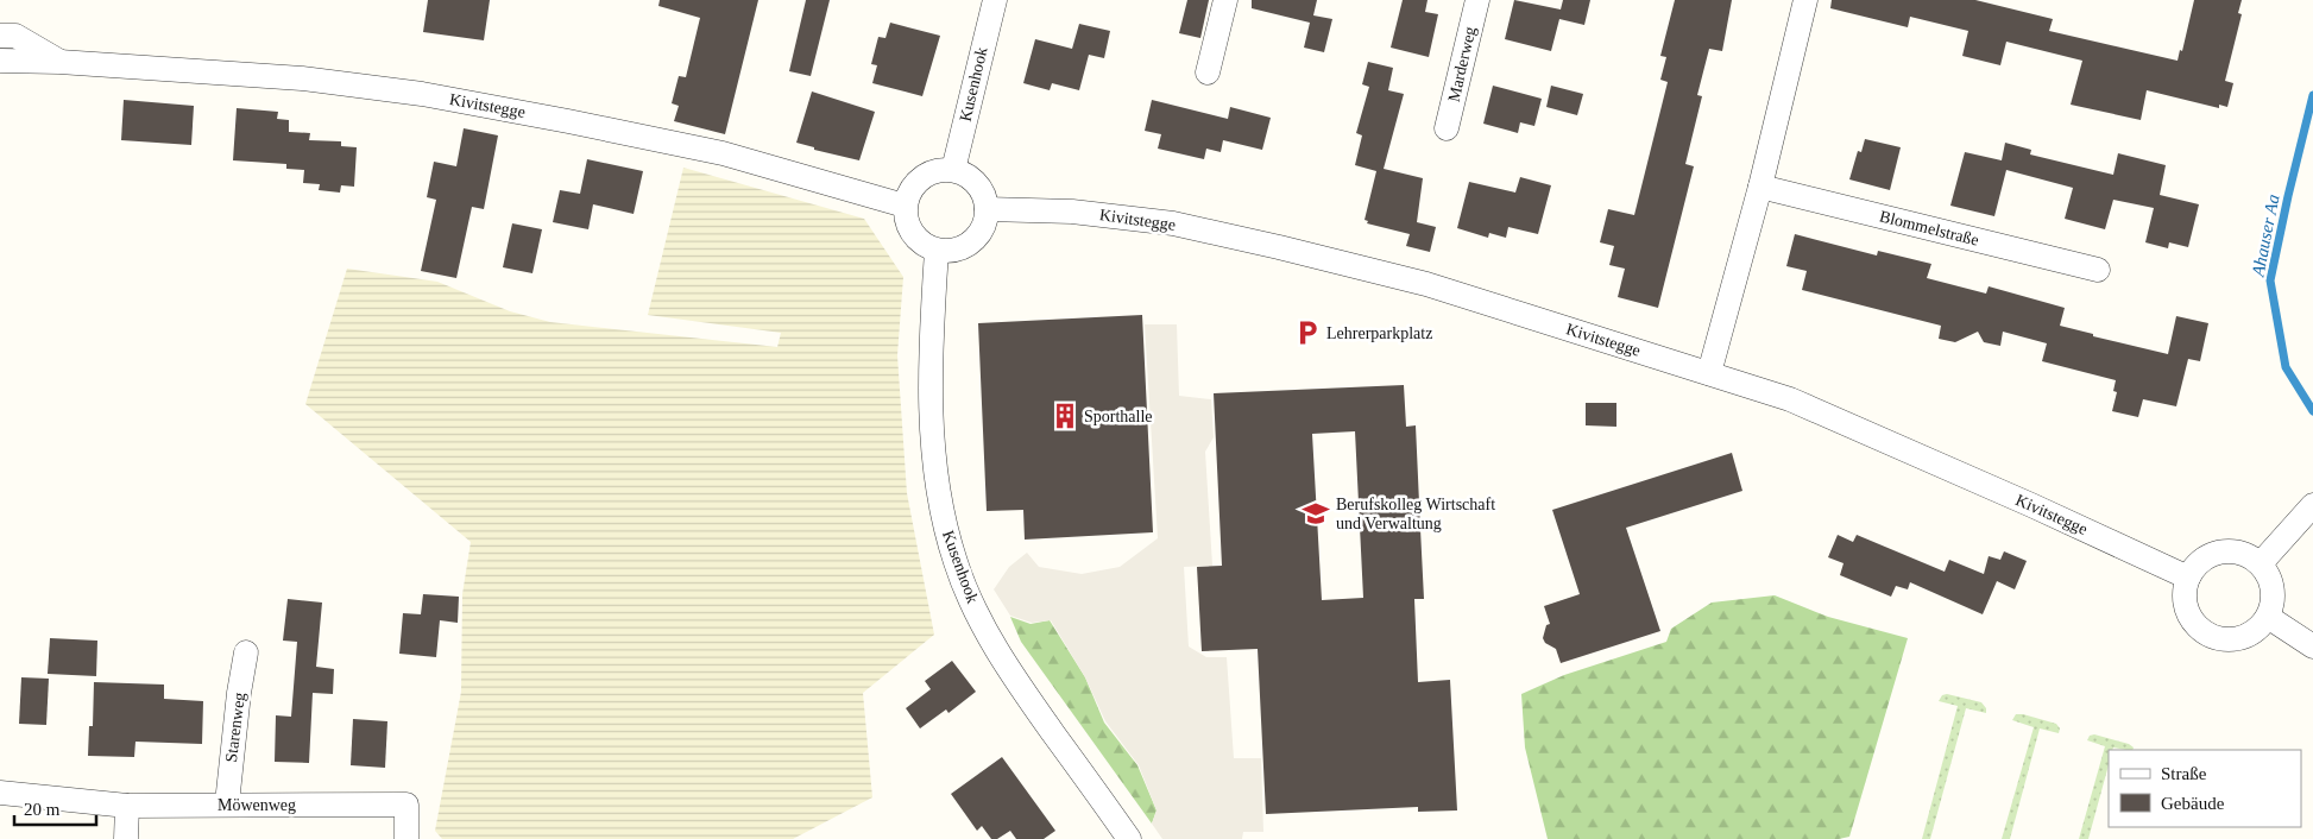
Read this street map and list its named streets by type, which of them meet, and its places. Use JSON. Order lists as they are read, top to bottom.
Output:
{
  "streets": {
    "street": [
      "Marderweg",
      "Kusenhook",
      "Kivitstegge",
      "Blommelstraße",
      "Starenweg",
      "Möwenweg"
    ]
  },
  "crossings": [
    ["Kusenhook", "Kivitstegge"],
    ["Starenweg", "Möwenweg"]
  ],
  "water": ["Ahauser Aa"],
  "places": {
    "parking": ["Lehrerparkplatz"],
    "building": ["Sporthalle"],
    "school or university": ["Berufskolleg Wirtschaft und Verwaltung"]
  },
  "legend": ["Straße", "Gebäude"],
  "scale_bar": "20 m"
}
